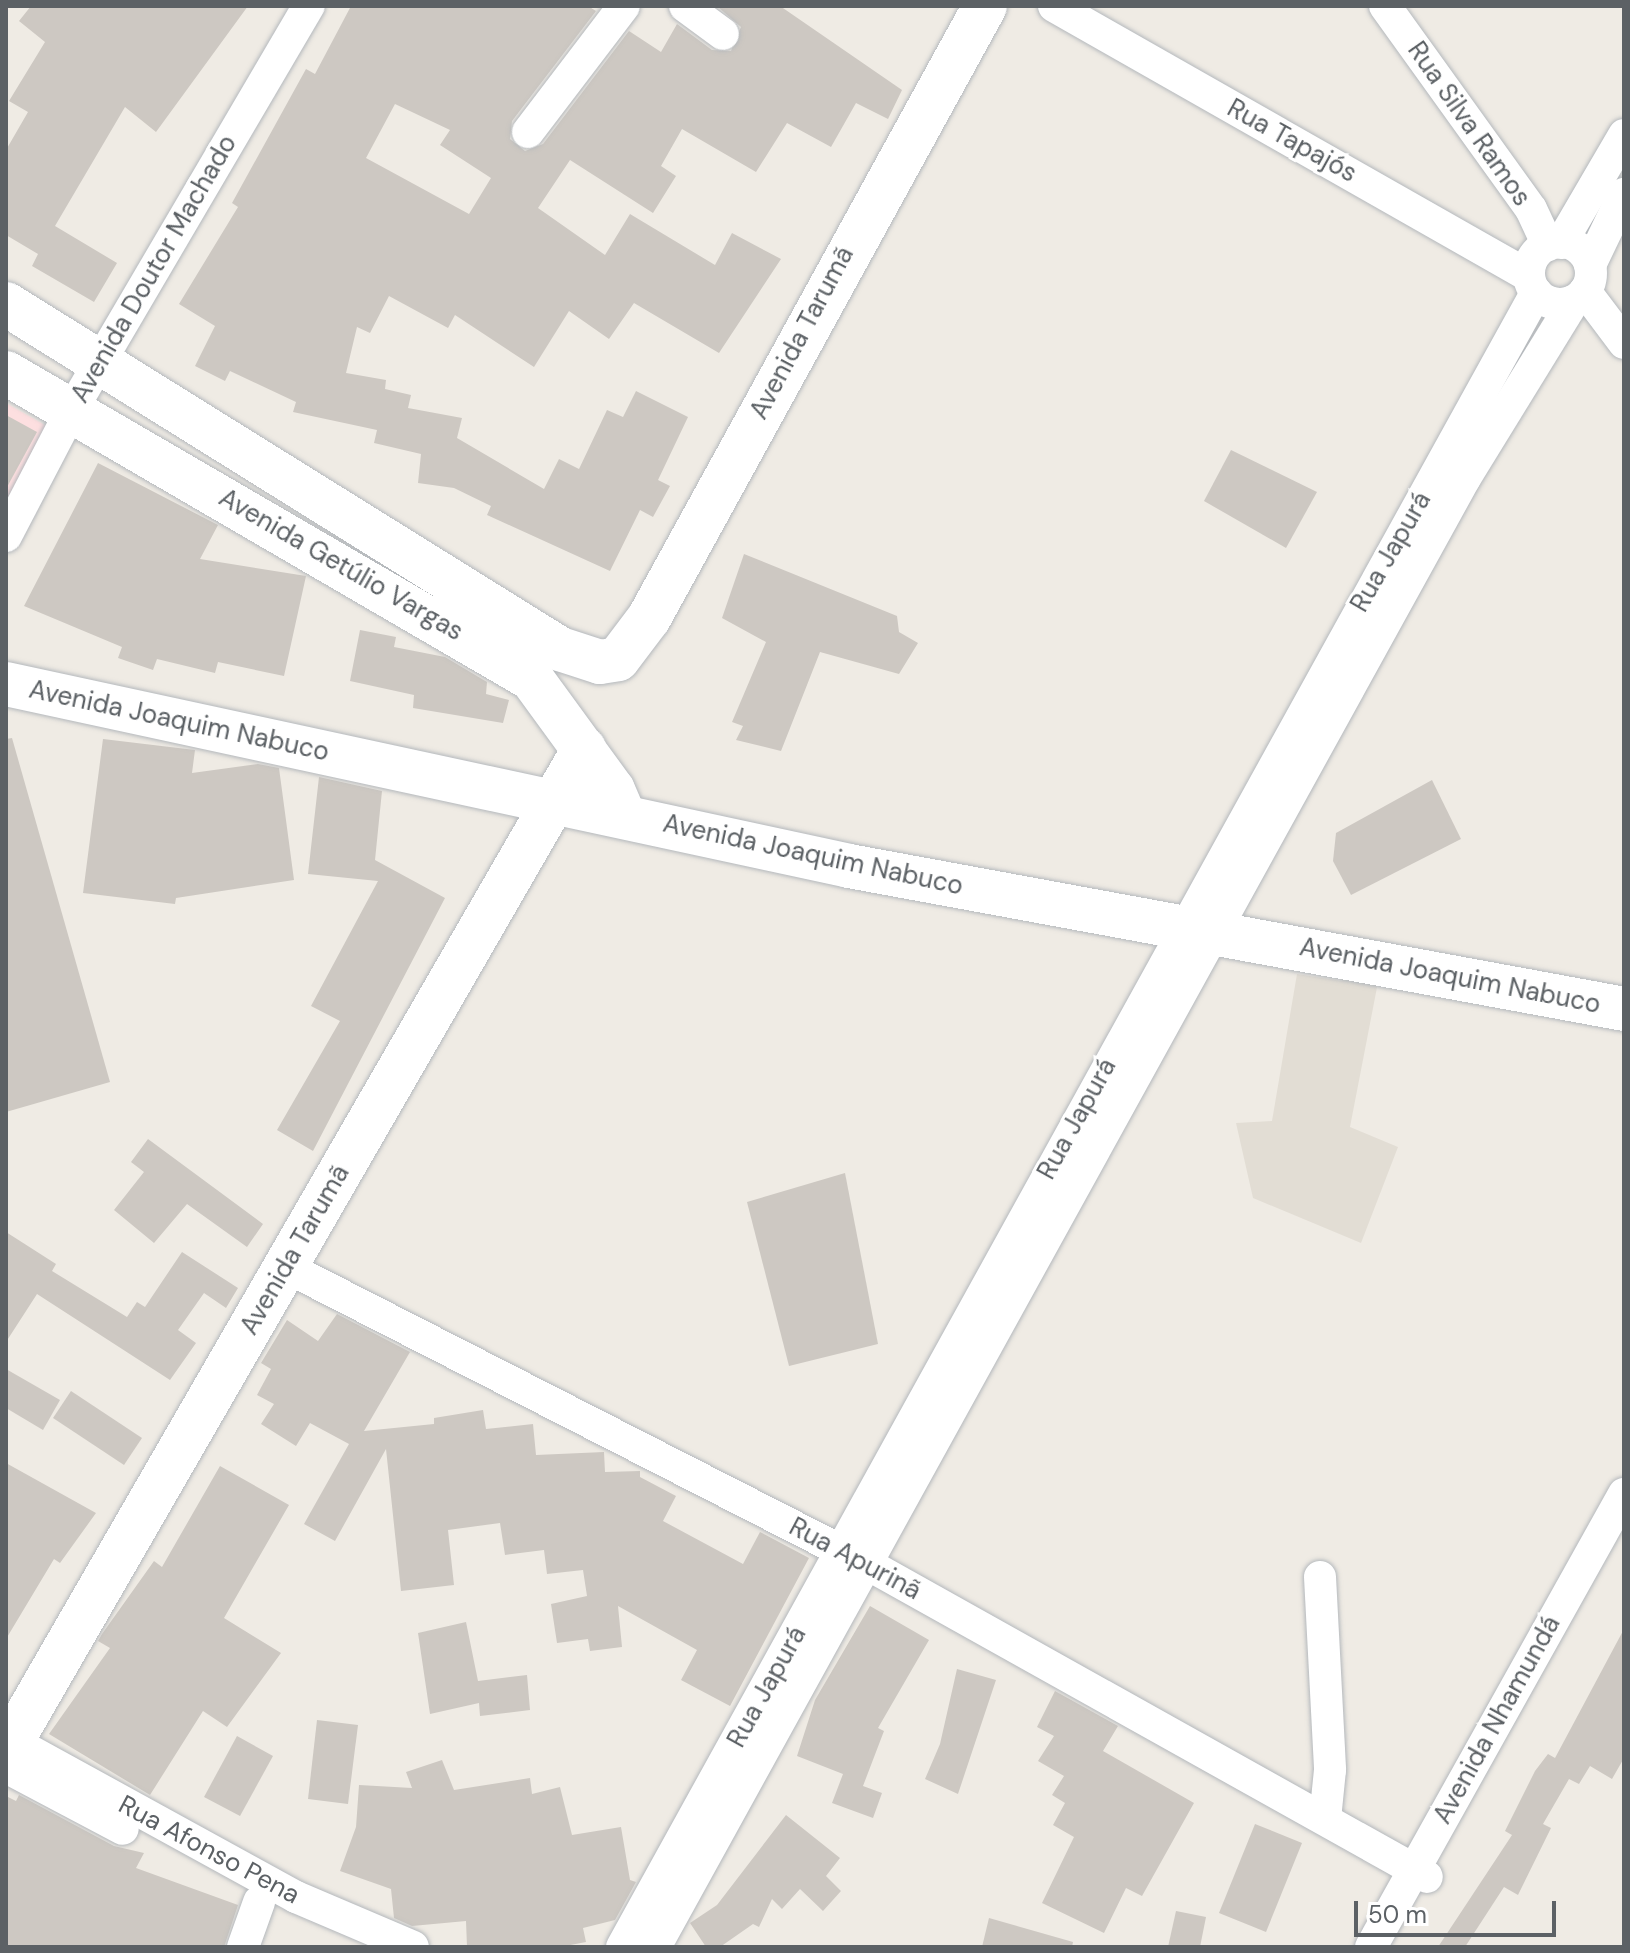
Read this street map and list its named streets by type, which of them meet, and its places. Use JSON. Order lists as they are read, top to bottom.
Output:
{
  "streets": {
    "main road": ["Avenida Tarumã", "Avenida Getúlio Vargas", "Avenida Joaquim Nabuco"],
    "street": [
      "Rua Silva Ramos",
      "Rua Tapajós",
      "Avenida Doutor Machado",
      "Rua Japurá",
      "Rua Apurinã",
      "Avenida Nhamundá",
      "Rua Afonso Pena"
    ]
  },
  "crossings": [
    ["Rua Silva Ramos", "Rua Tapajós"],
    ["Rua Silva Ramos", "Rua Japurá"],
    ["Rua Tapajós", "Rua Japurá"],
    ["Avenida Doutor Machado", "Avenida Getúlio Vargas"],
    ["Avenida Tarumã", "Avenida Getúlio Vargas"],
    ["Avenida Tarumã", "Avenida Joaquim Nabuco"],
    ["Avenida Tarumã", "Rua Apurinã"],
    ["Avenida Tarumã", "Rua Afonso Pena"],
    ["Rua Japurá", "Avenida Joaquim Nabuco"],
    ["Rua Japurá", "Rua Apurinã"],
    ["Avenida Getúlio Vargas", "Avenida Joaquim Nabuco"],
    ["Rua Apurinã", "Avenida Nhamundá"]
  ],
  "scale_bar": "50 m"
}
